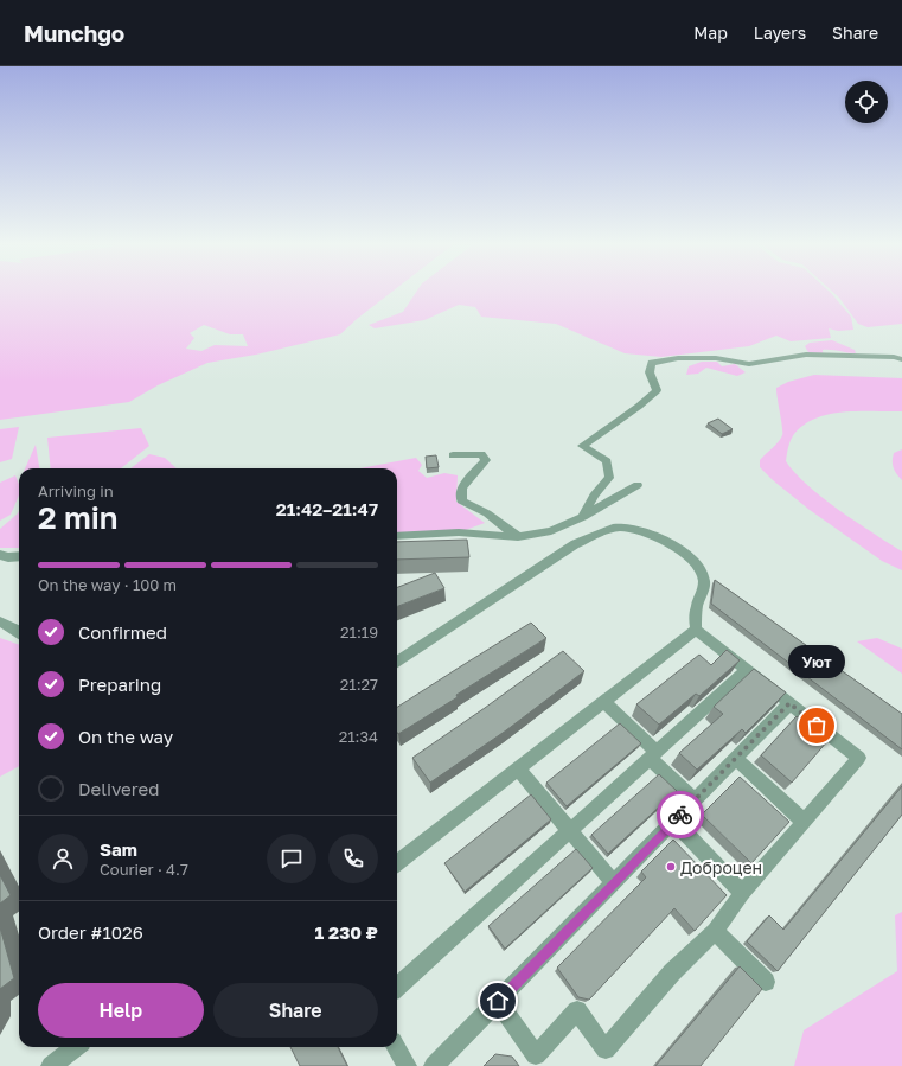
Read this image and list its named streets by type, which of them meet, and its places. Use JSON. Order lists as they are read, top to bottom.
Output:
{
  "places": ["Уют", "Доброцен"],
  "page": {
    "header": "Munchgo",
    "nav": ["Map", "Layers", "Share"],
    "heading": ["2 min", "Arriving in", "21:42–21:47"],
    "panel": [
      "Sam",
      "Courier · 4.7",
      "Order #1026",
      "1 230 ₽"
    ],
    "bar": "On the way · 100 m",
    "list": [
      ["Confirmed", "21:19"],
      ["Preparing", "21:27"],
      ["On the way", "21:34"],
      "Delivered"
    ],
    "bubble": "Уют",
    "buttons": ["Help", "Share"]
  }
}
